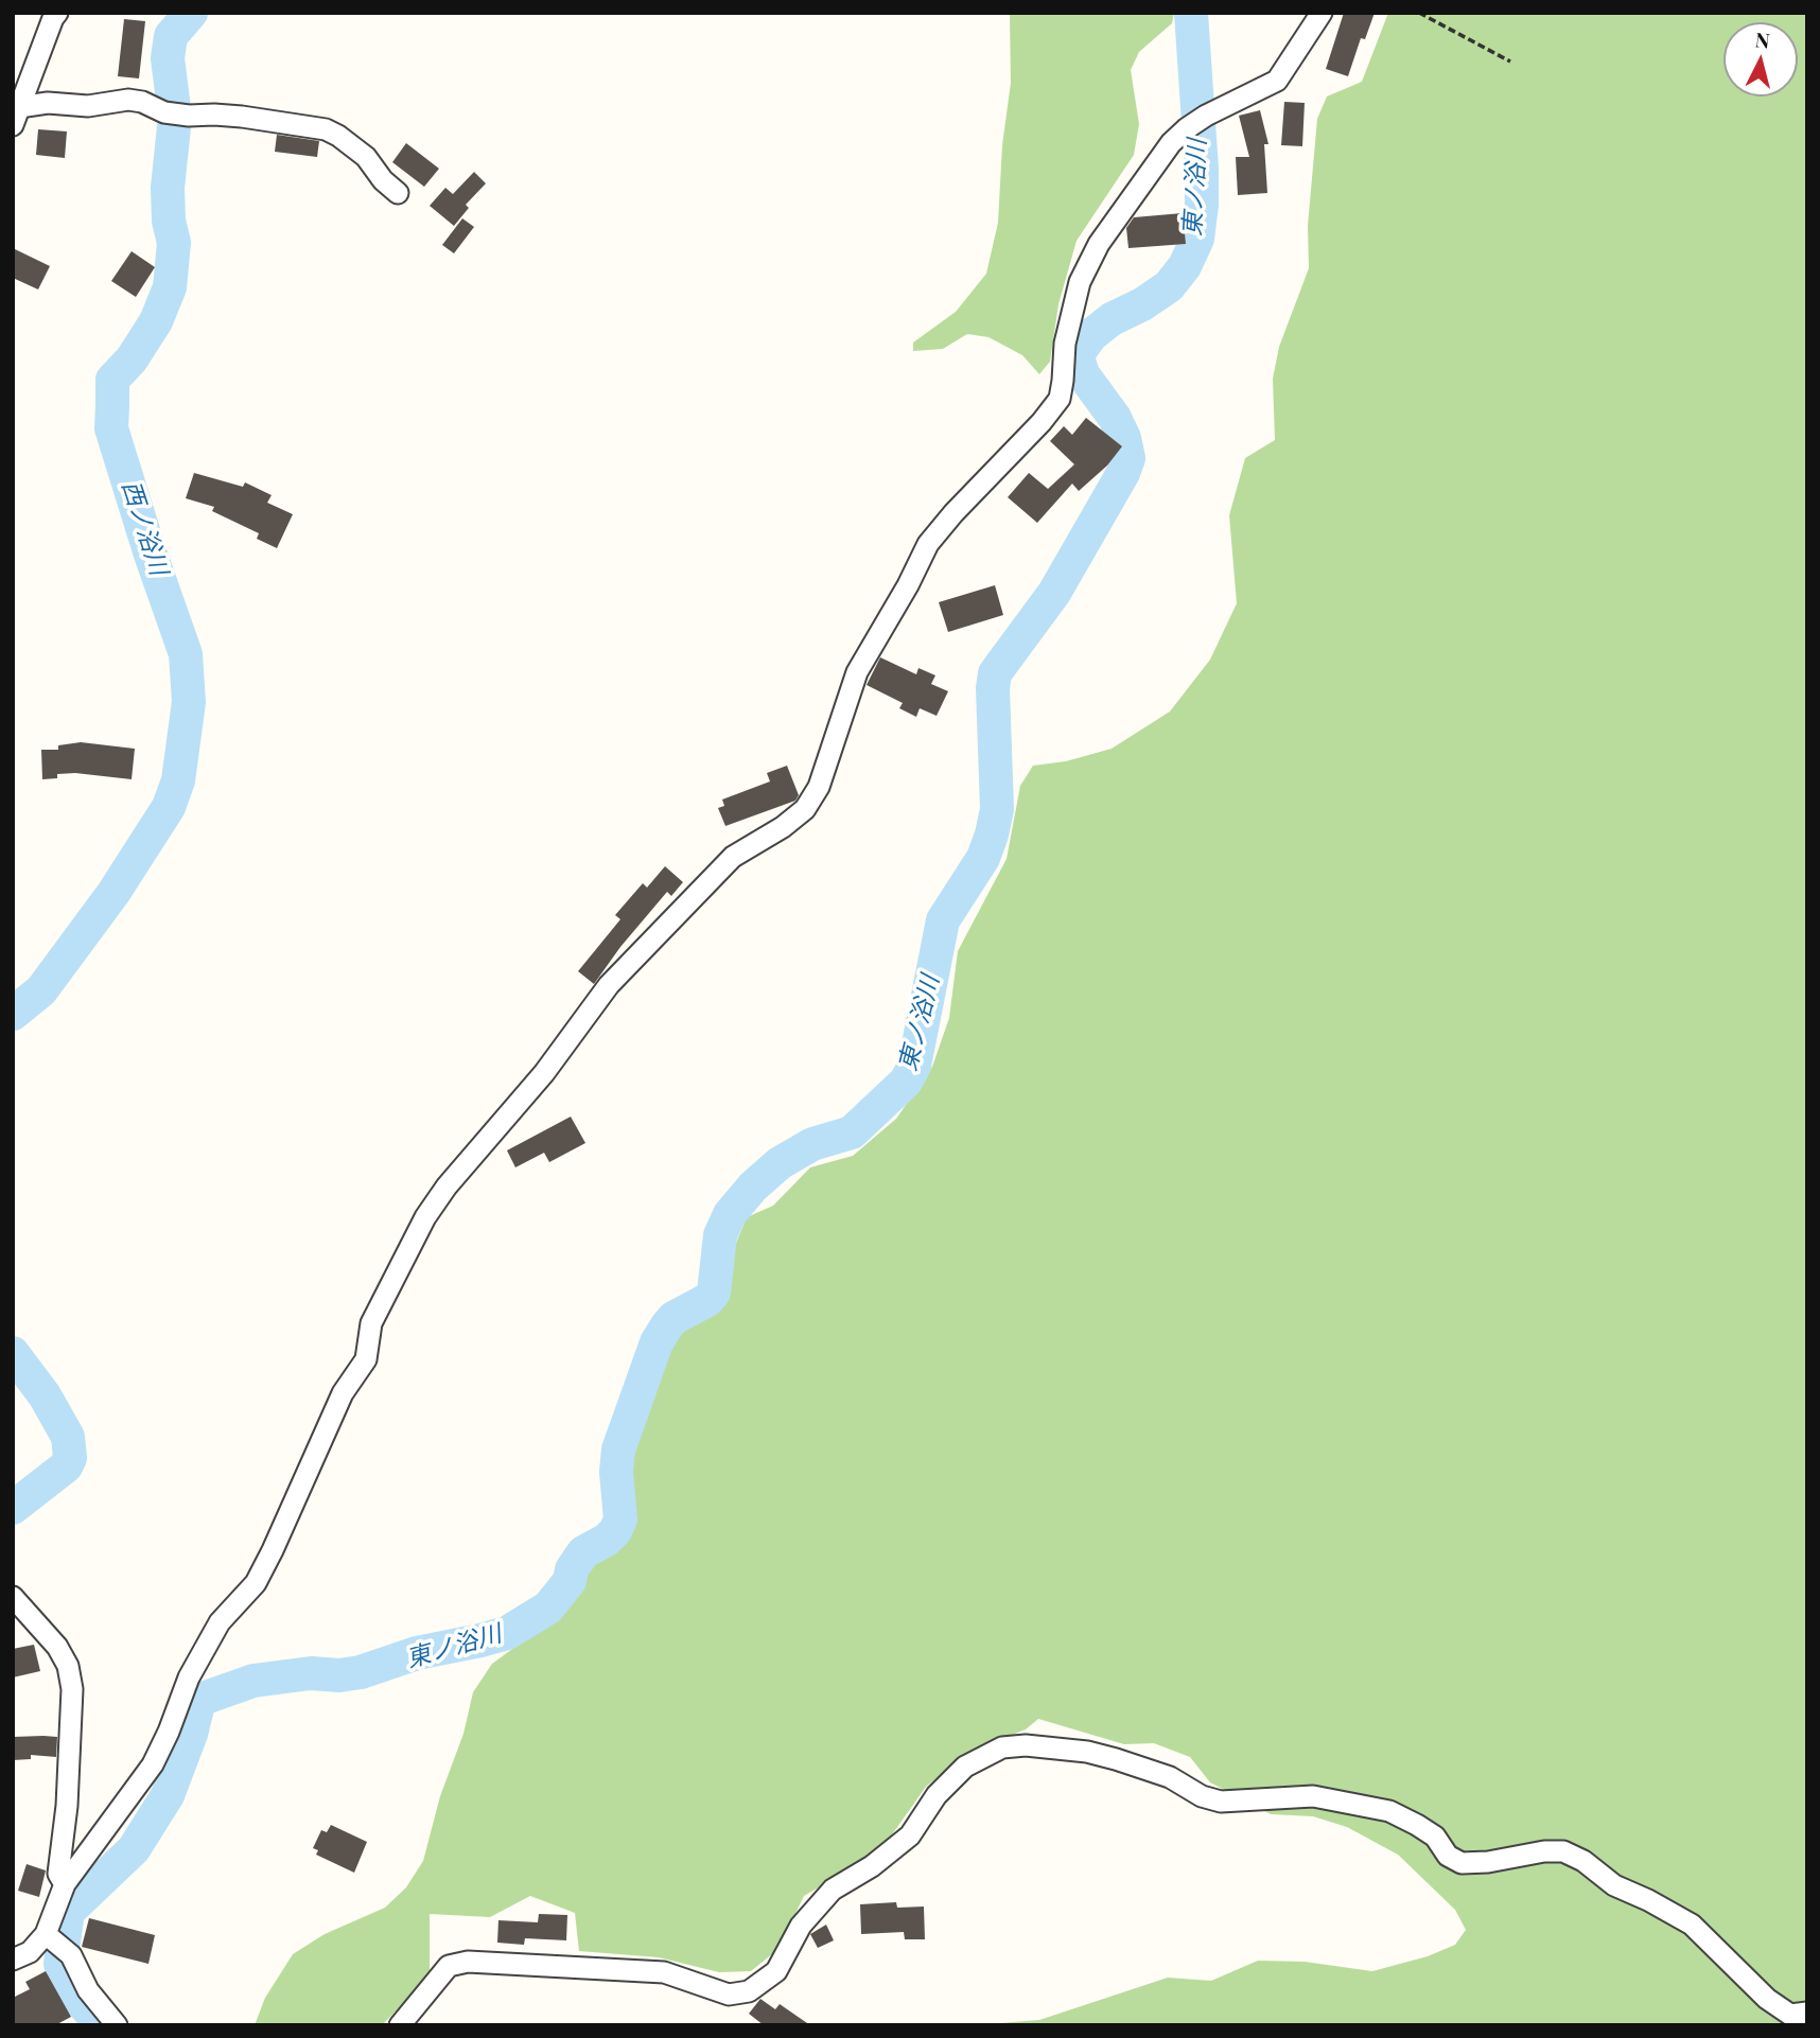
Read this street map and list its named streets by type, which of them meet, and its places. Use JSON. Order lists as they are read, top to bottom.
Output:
{
  "water": ["東ノ浴川", "西ノ浴川"],
  "north": "top"
}
